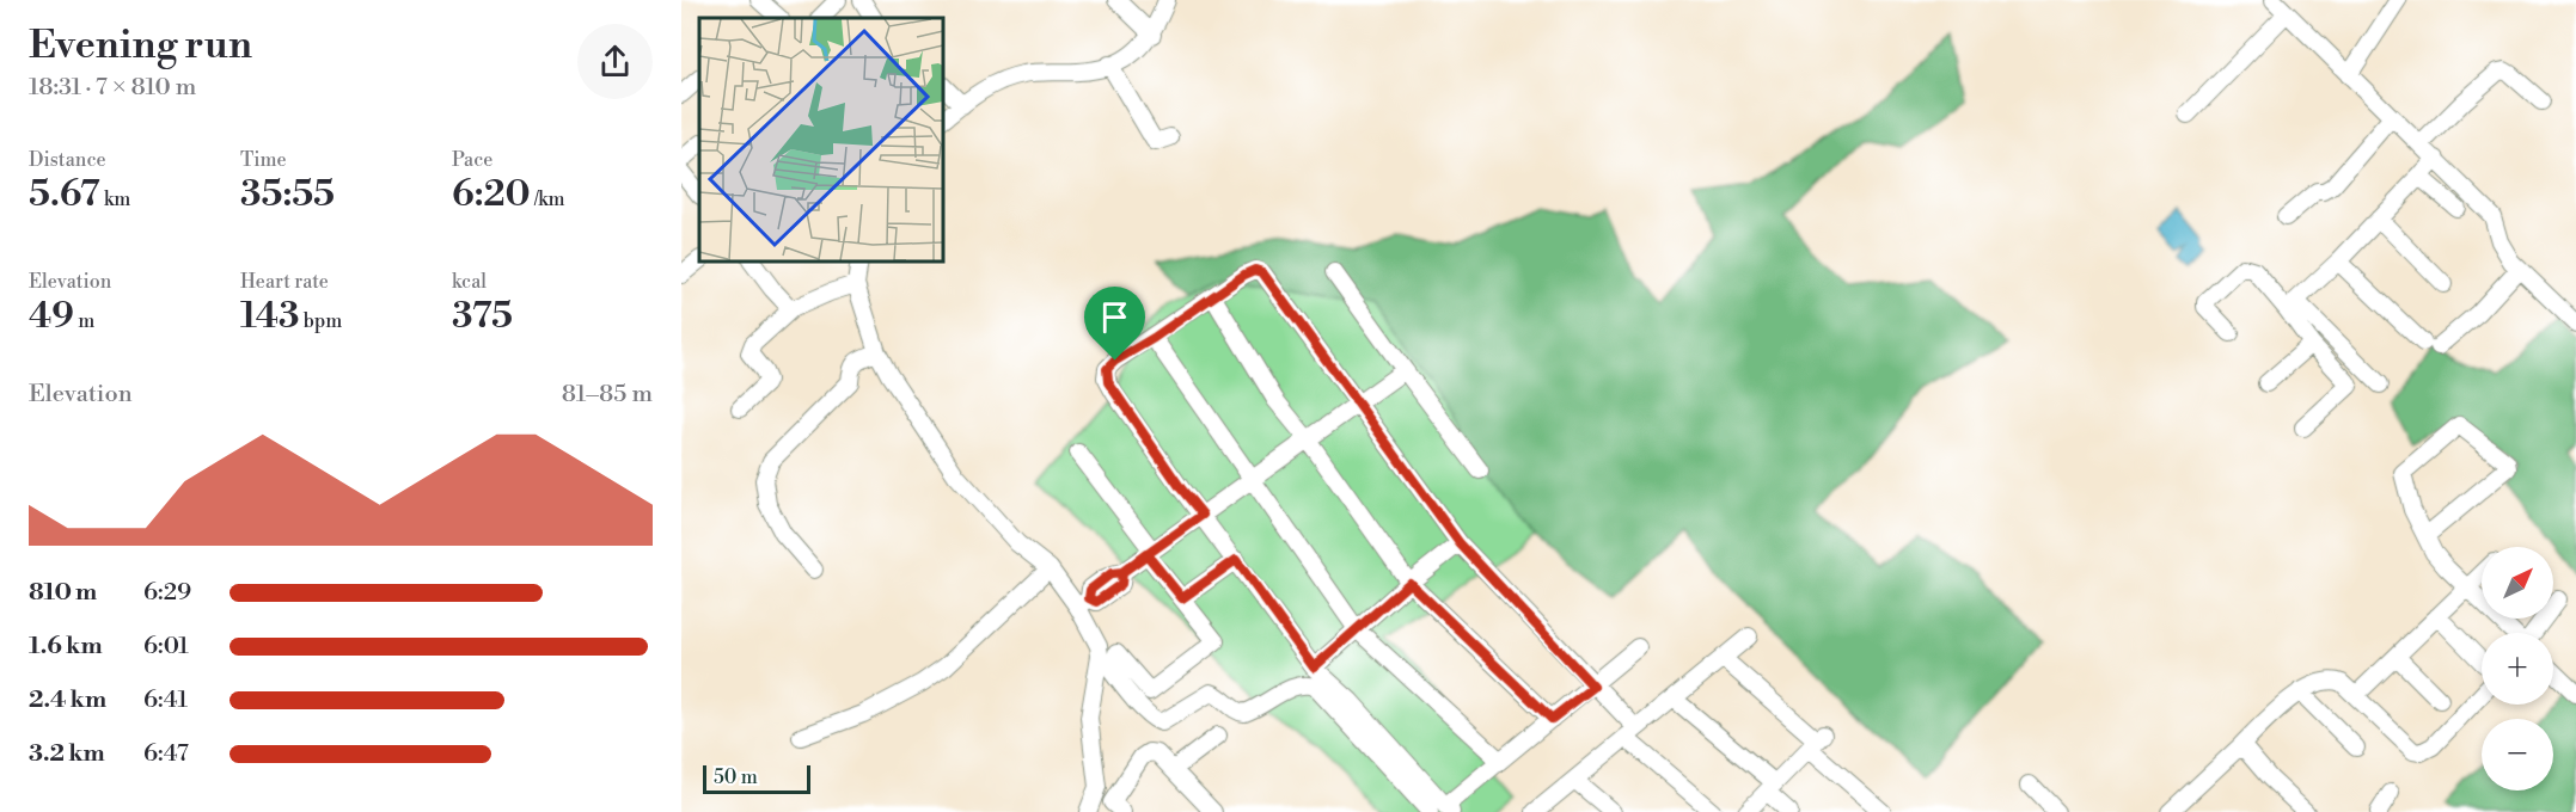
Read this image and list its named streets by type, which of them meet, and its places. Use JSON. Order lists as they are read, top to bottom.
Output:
{
  "scale_bar": "50 m",
  "north": "top right",
  "page": {
    "heading": ["Evening run", "18:31 · 7 × 810 m"],
    "stats": [
      ["Distance", "5.67 km"],
      ["Time", "35:55"],
      ["Pace", "6:20 /km"],
      ["Elevation", "49 m"],
      ["Heart rate", "143 bpm"],
      ["kcal", "375"]
    ],
    "chart": ["Elevation", "81–85 m"],
    "map_buttons": ["+", "−"],
    "list": [
      {
        "name": "810 m",
        "note": "6:29"
      },
      {
        "name": "1.6 km",
        "note": "6:01"
      },
      {
        "name": "2.4 km",
        "note": "6:41"
      },
      {
        "name": "3.2 km",
        "note": "6:47"
      }
    ],
    "scale": "50 m"
  }
}
